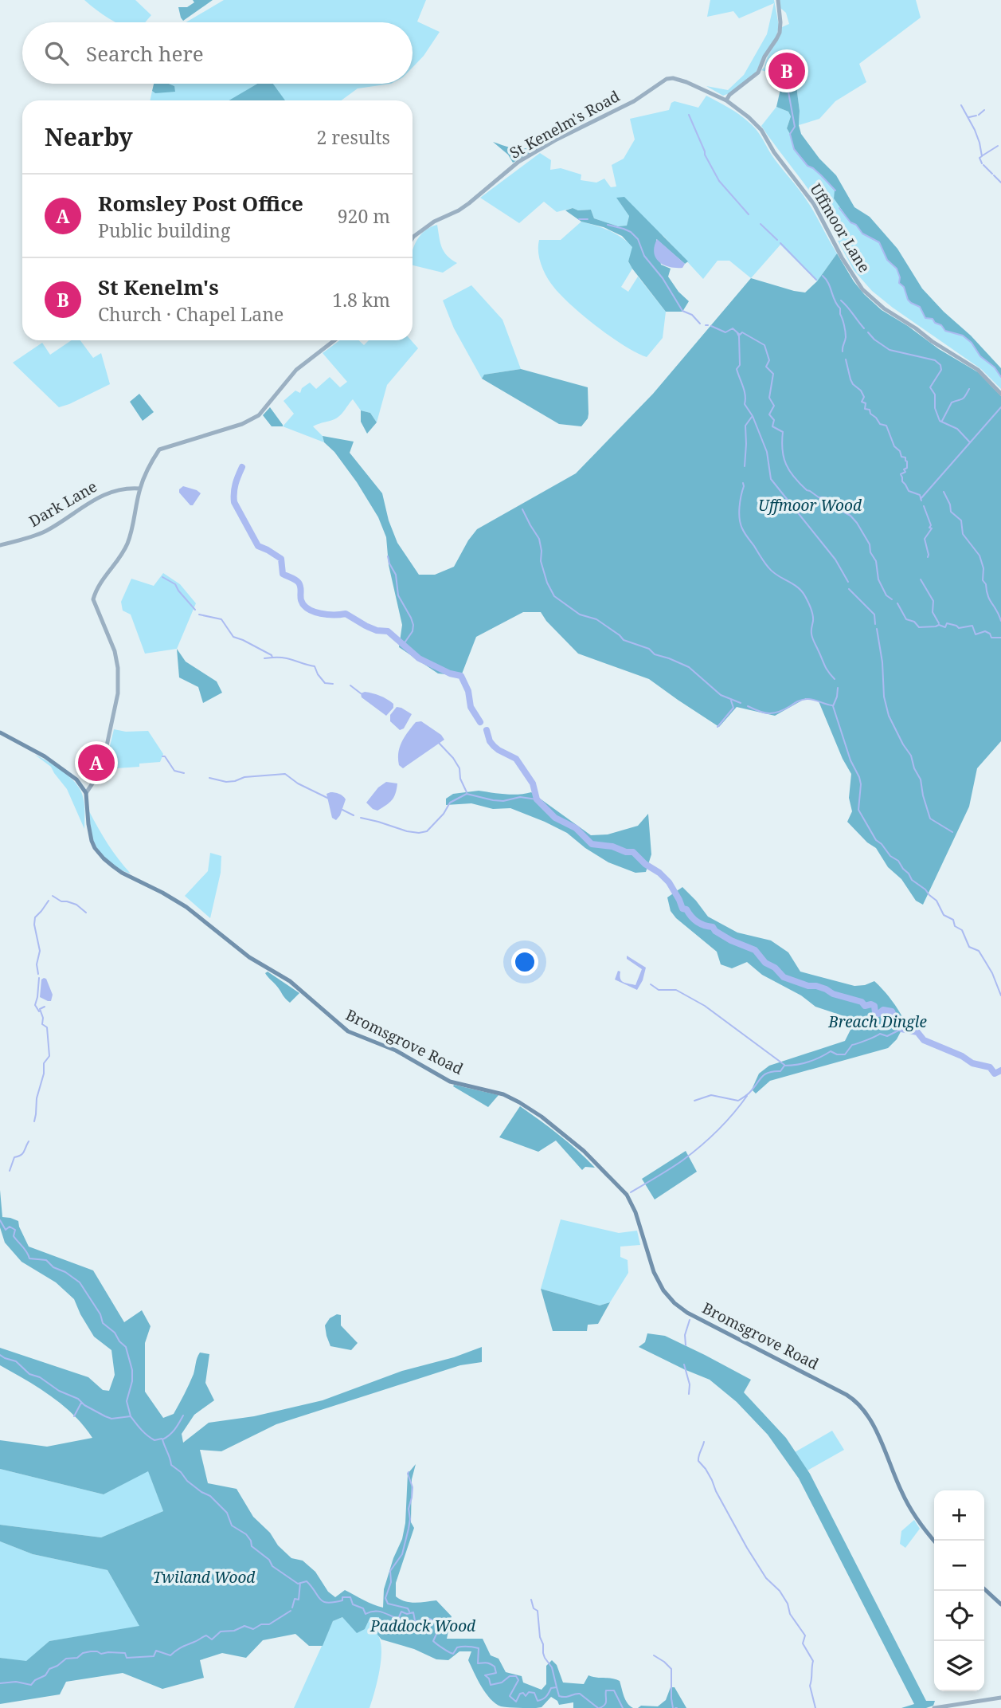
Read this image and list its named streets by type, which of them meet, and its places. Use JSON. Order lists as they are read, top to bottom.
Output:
{
  "streets": {
    "main road": ["Bromsgrove Road"],
    "street": ["St Kenelm's Road", "Uffmoor Lane", "Dark Lane"]
  },
  "crossings": [
    ["St Kenelm's Road", "Uffmoor Lane"]
  ],
  "parks": [
    "Uffmoor Wood",
    "Breach Dingle",
    "Twiland Wood",
    "Paddock Wood"
  ],
  "page": {
    "search": "Search here",
    "pins": ["B", "A"],
    "heading": ["Nearby", "2 results"],
    "list": [
      {
        "mark": "A",
        "name": "Romsley Post Office",
        "note": "Public building",
        "value": "920 m"
      },
      {
        "mark": "B",
        "name": "St Kenelm's",
        "note": "Church · Chapel Lane",
        "value": "1.8 km"
      }
    ],
    "map_buttons": ["+", "−"]
  }
}
